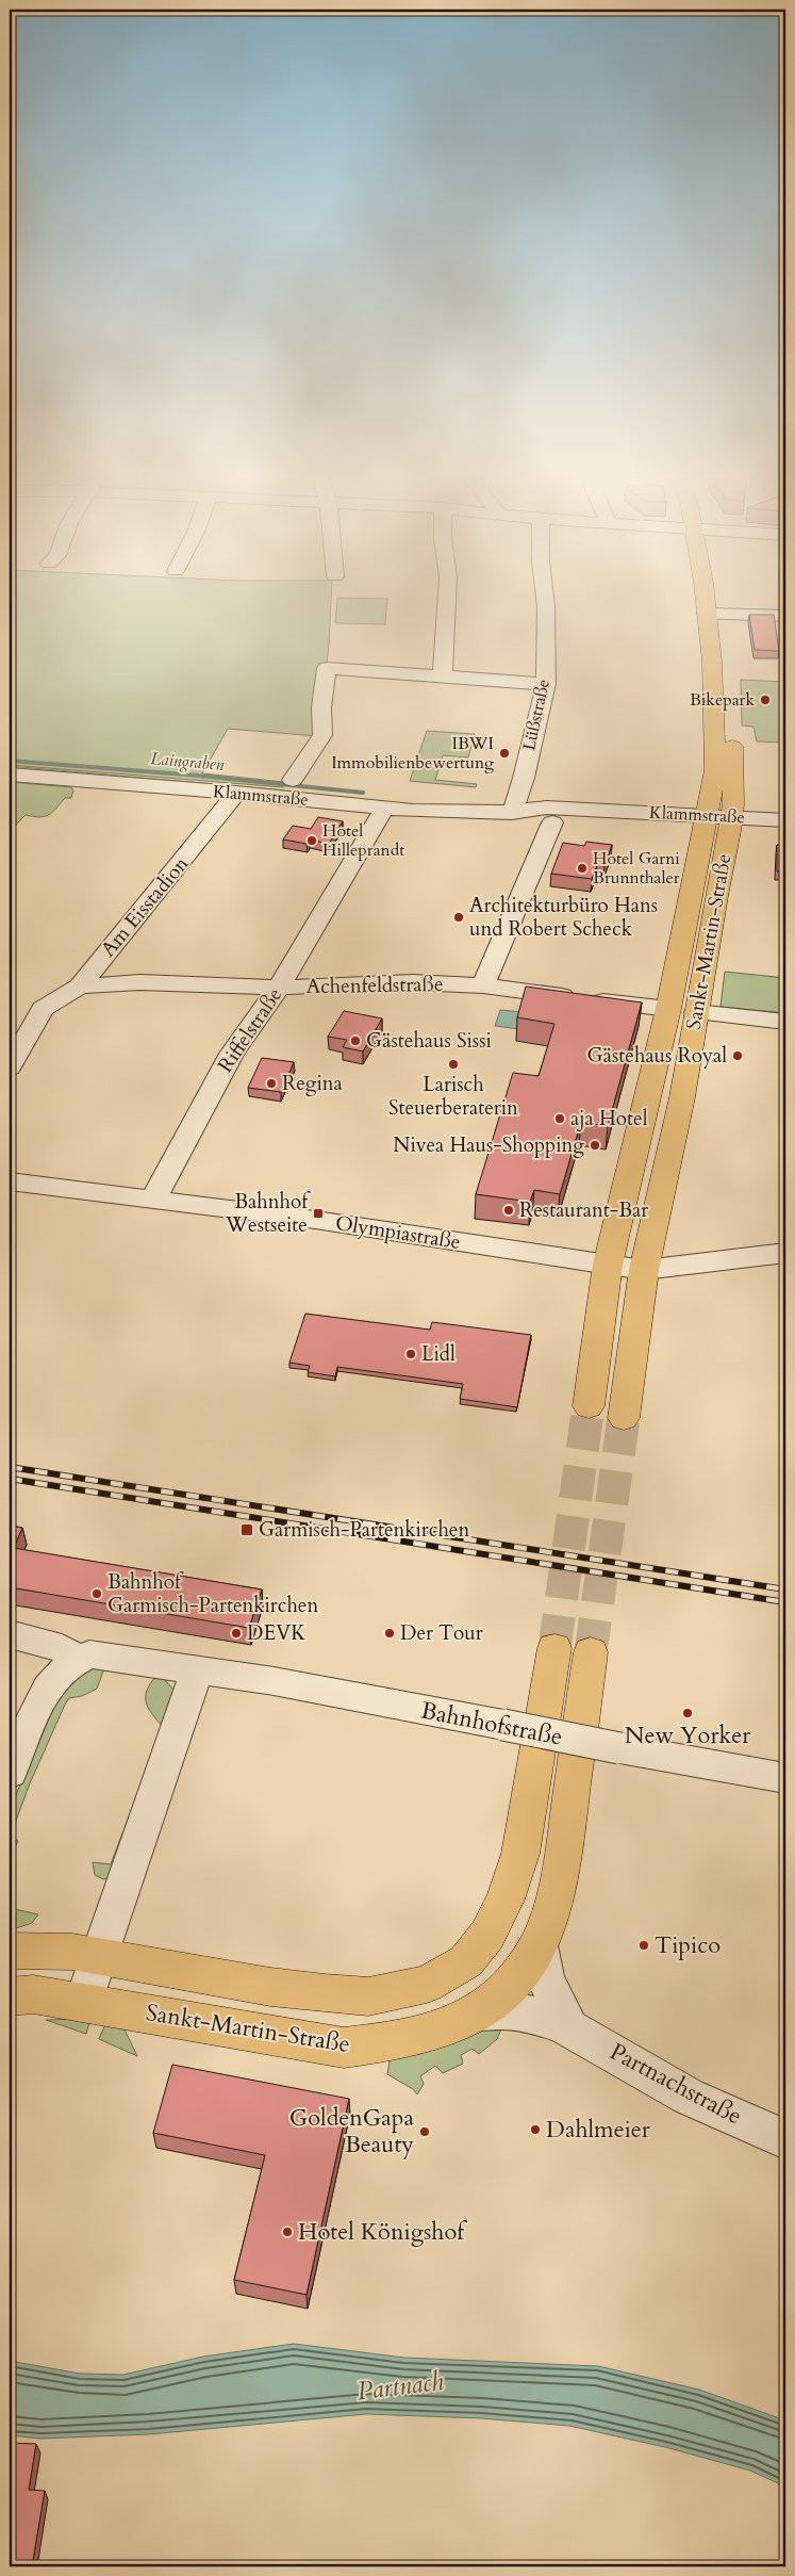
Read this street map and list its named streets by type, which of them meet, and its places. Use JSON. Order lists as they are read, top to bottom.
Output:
{
  "streets": {
    "main road": ["Sankt-Martin-Straße"],
    "street": [
      "Lüßstraße",
      "Klammstraße",
      "Am Eisstadion",
      "Achenfeldstraße",
      "Riffelstraße",
      "Olympiastraße",
      "Bahnhofstraße",
      "Partnachstraße"
    ]
  },
  "crossings": [
    ["Lüßstraße", "Klammstraße"],
    ["Klammstraße", "Am Eisstadion"],
    ["Klammstraße", "Sankt-Martin-Straße"],
    ["Klammstraße", "Riffelstraße"],
    ["Am Eisstadion", "Achenfeldstraße"],
    ["Sankt-Martin-Straße", "Achenfeldstraße"],
    ["Sankt-Martin-Straße", "Olympiastraße"],
    ["Sankt-Martin-Straße", "Partnachstraße"],
    ["Achenfeldstraße", "Riffelstraße"],
    ["Riffelstraße", "Olympiastraße"]
  ],
  "water": ["Laingraben", "Partnach"],
  "places": {
    "other": [
      "Bikepark",
      "IBWI Immobilienbewertung",
      "Hotel Hilleprandt",
      "Hotel Garni Brunnthaler",
      "Architekturbüro Hans und Robert Scheck",
      "Gästehaus Sissi",
      "Gästehaus Royal",
      "Larisch Steuerberaterin",
      "Regina",
      "aja Hotel",
      "Nivea Haus-Shopping",
      "Restaurant-Bar",
      "Lidl",
      "Bahnhof Garmisch-Partenkirchen",
      "DEVK",
      "Der Tour",
      "New Yorker",
      "Tipico",
      "Dahlmeier",
      "GoldenGapa Beauty",
      "Hotel Königshof"
    ],
    "transit": ["Bahnhof Westseite", "Garmisch-Partenkirchen"]
  }
}
